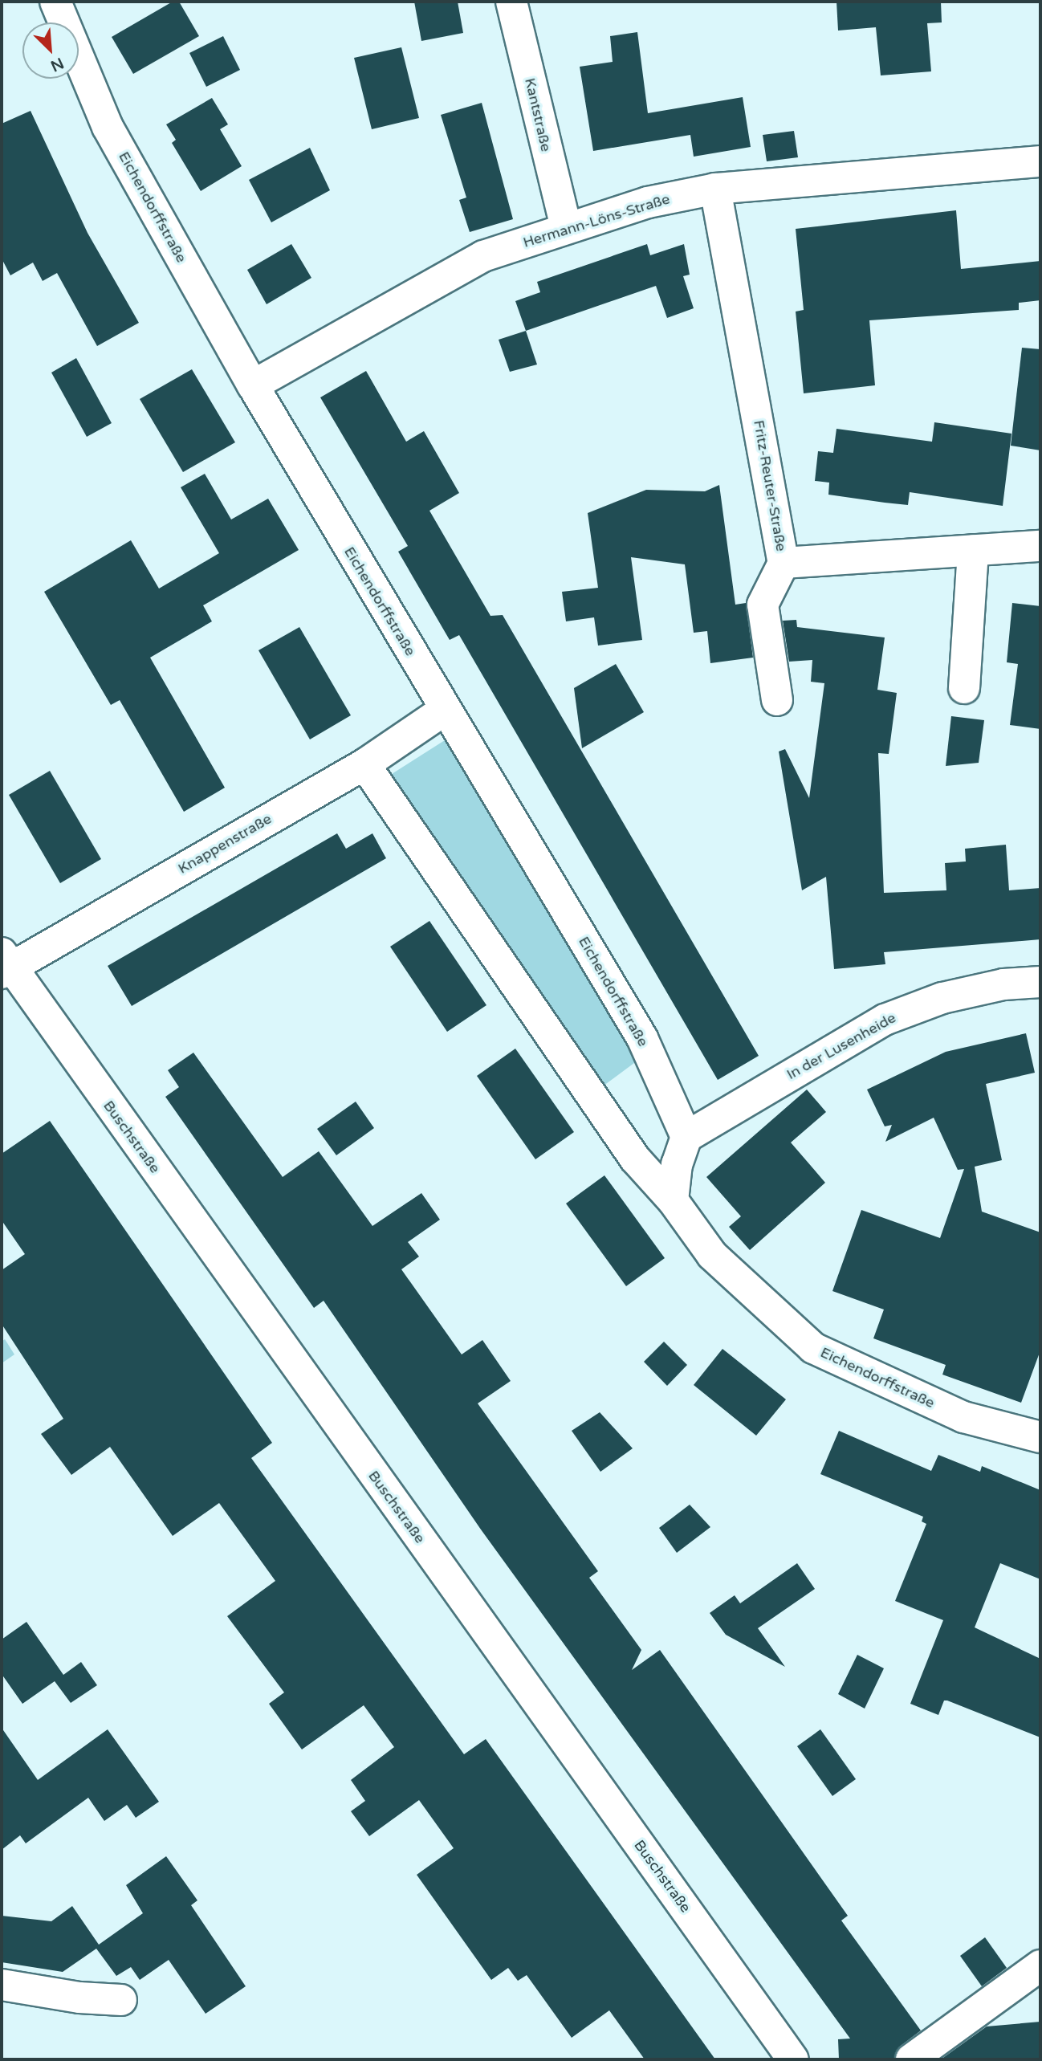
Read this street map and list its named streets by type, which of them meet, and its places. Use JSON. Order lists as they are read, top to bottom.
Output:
{
  "streets": {
    "street": [
      "Kantstraße",
      "Eichendorffstraße",
      "Hermann-Löns-Straße",
      "Fritz-Reuter-Straße",
      "Knappenstraße",
      "In der Lusenheide",
      "Buschstraße"
    ]
  },
  "crossings": [
    ["Kantstraße", "Hermann-Löns-Straße"],
    ["Eichendorffstraße", "Hermann-Löns-Straße"],
    ["Eichendorffstraße", "Knappenstraße"],
    ["Eichendorffstraße", "In der Lusenheide"],
    ["Hermann-Löns-Straße", "Fritz-Reuter-Straße"],
    ["Knappenstraße", "Buschstraße"]
  ],
  "north": "bottom right"
}
